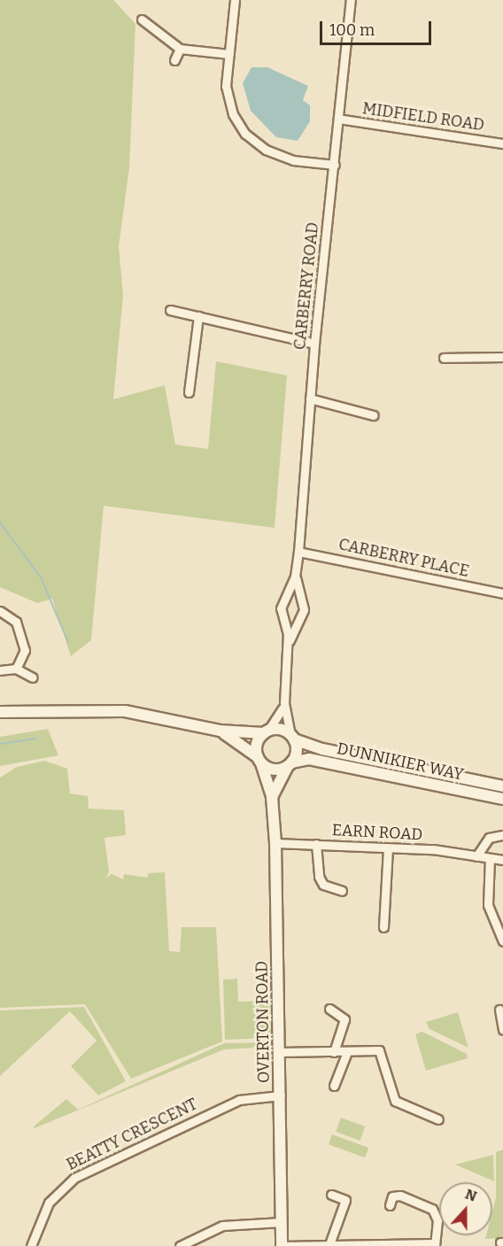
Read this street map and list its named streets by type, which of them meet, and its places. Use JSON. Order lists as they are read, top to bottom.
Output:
{
  "streets": {
    "main road": ["DUNNIKIER WAY", "OVERTON ROAD"],
    "street": [
      "MIDFIELD ROAD",
      "CARBERRY ROAD",
      "CARBERRY PLACE",
      "EARN ROAD",
      "BEATTY CRESCENT"
    ]
  },
  "crossings": [
    ["MIDFIELD ROAD", "CARBERRY ROAD"],
    ["CARBERRY ROAD", "CARBERRY PLACE"],
    ["CARBERRY ROAD", "DUNNIKIER WAY"],
    ["CARBERRY ROAD", "OVERTON ROAD"],
    ["DUNNIKIER WAY", "OVERTON ROAD"],
    ["EARN ROAD", "OVERTON ROAD"],
    ["OVERTON ROAD", "BEATTY CRESCENT"]
  ],
  "scale_bar": "100 m",
  "north": "top"
}
